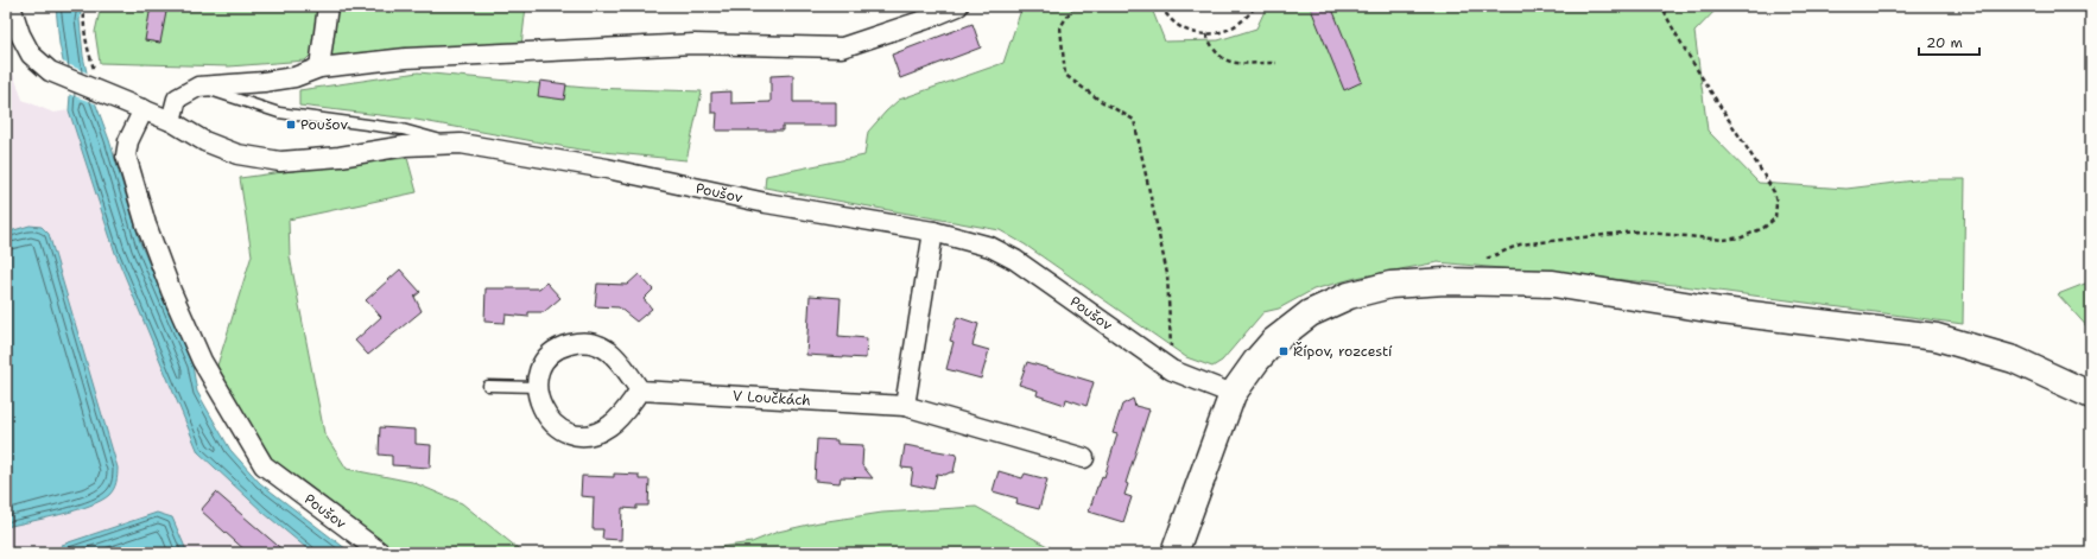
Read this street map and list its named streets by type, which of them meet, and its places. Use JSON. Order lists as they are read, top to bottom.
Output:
{
  "streets": {
    "street": ["Poušov", "V Loučkách"]
  },
  "places": {
    "transit": ["Poušov", "Řípov, rozcestí"]
  },
  "scale_bar": "20 m"
}
